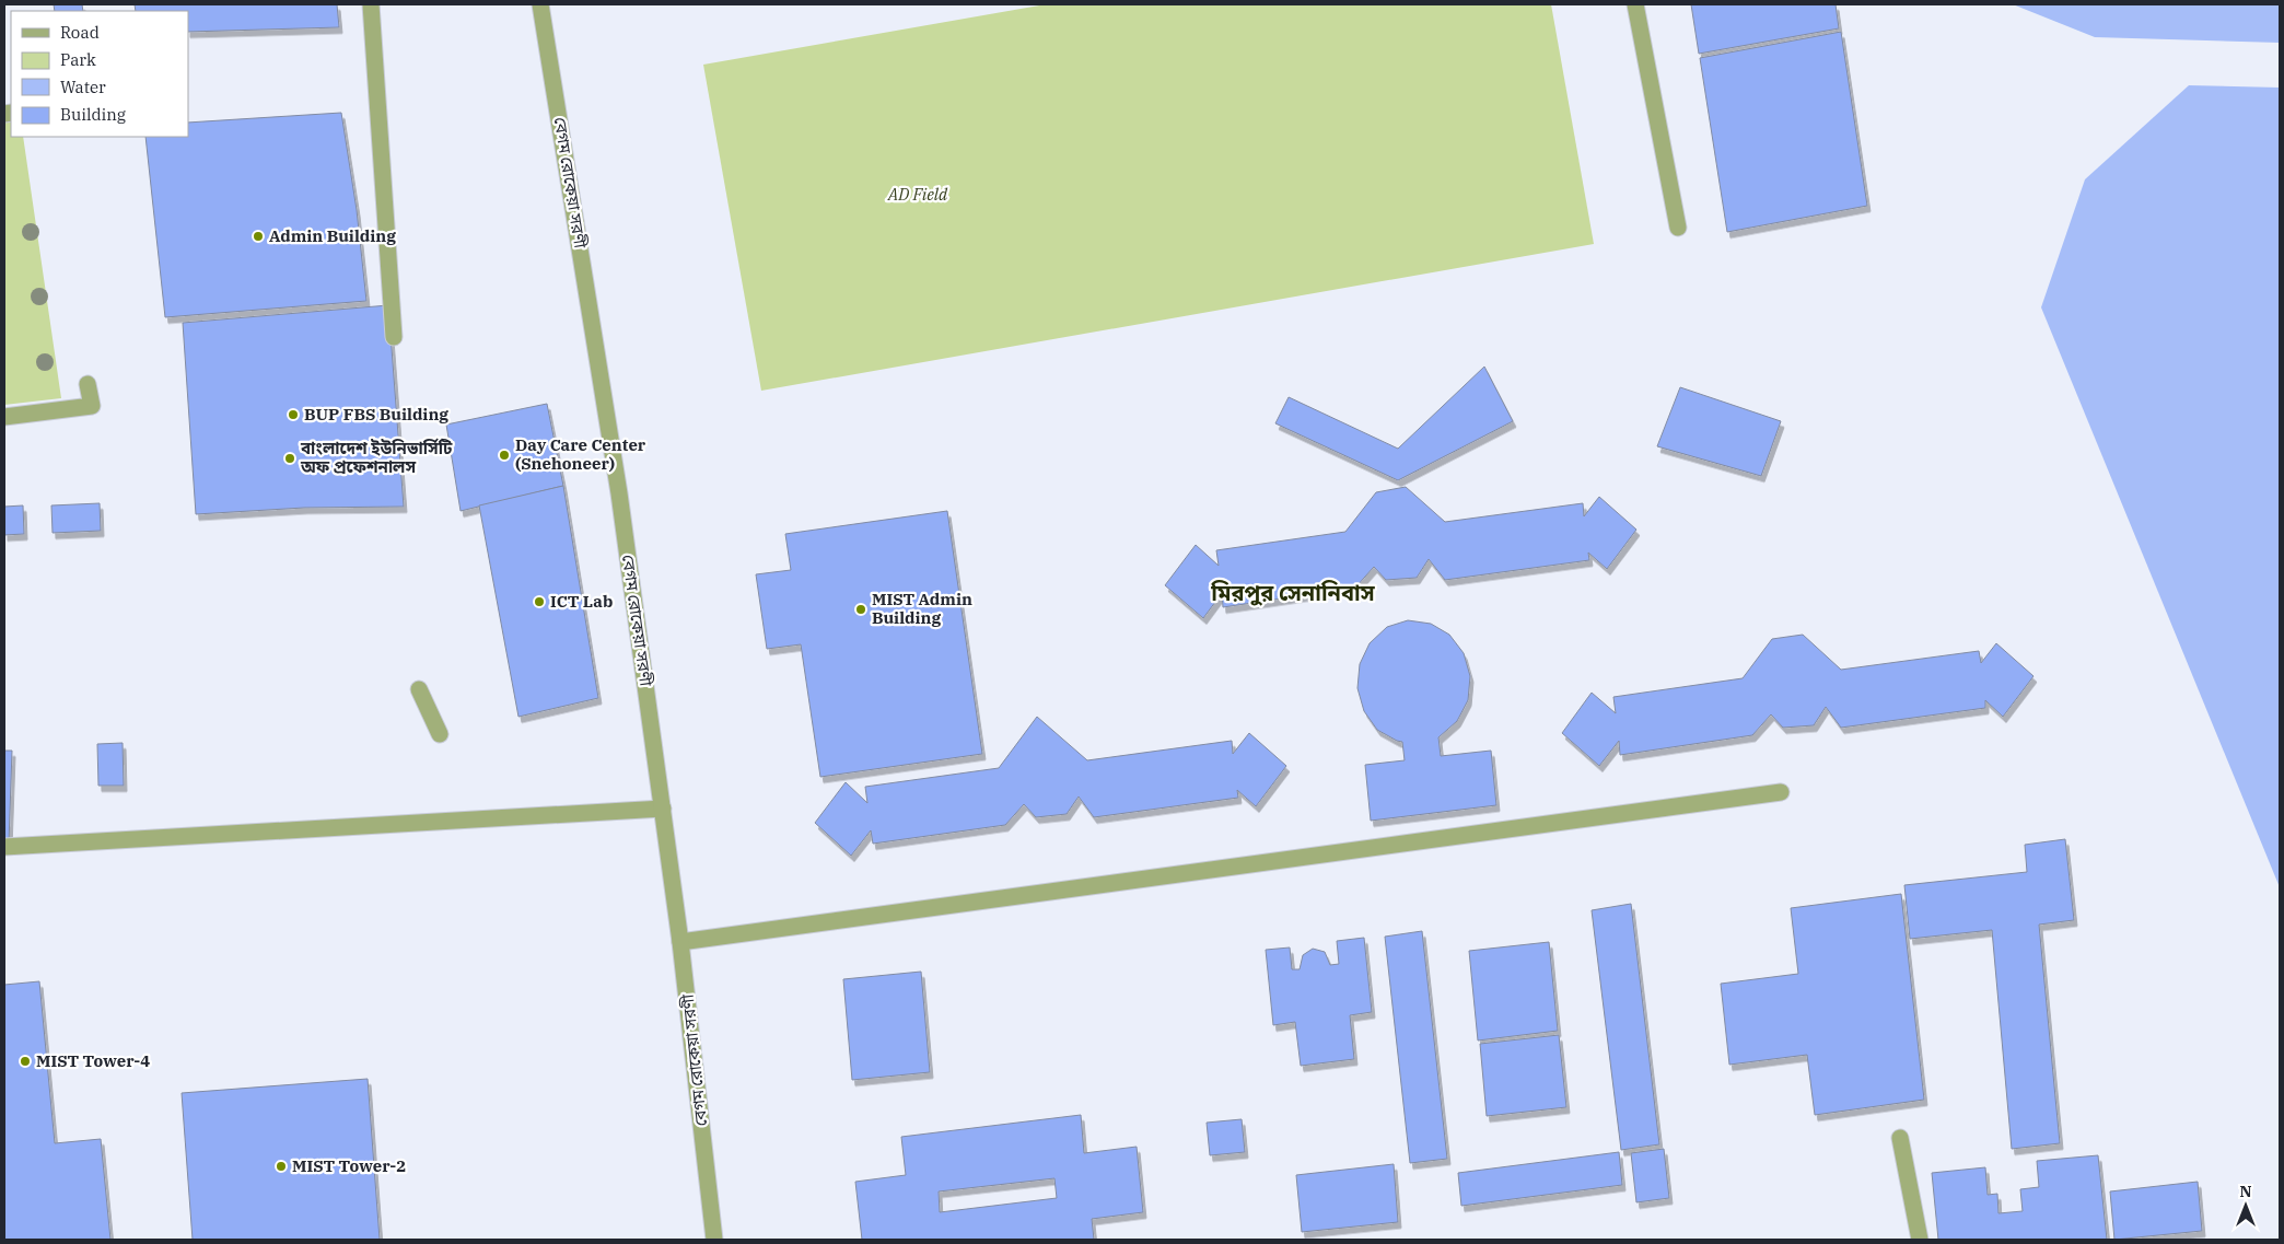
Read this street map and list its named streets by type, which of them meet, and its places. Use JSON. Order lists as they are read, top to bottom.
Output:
{
  "streets": {
    "street": ["বেগম রোকেয়া সরণী"]
  },
  "districts": ["মিরপুর সেনানিবাস"],
  "parks": ["AD Field"],
  "places": [
    "Admin Building",
    "BUP FBS Building",
    "Day Care Center (Snehoneer)",
    "বাংলাদেশ ইউনিভার্সিটি অফ প্রফেশনালস",
    "ICT Lab",
    "MIST Admin Building",
    "MIST Tower-4",
    "MIST Tower-2"
  ],
  "legend": [
    "Road",
    "Park",
    "Water",
    "Building"
  ],
  "north": "top"
}
